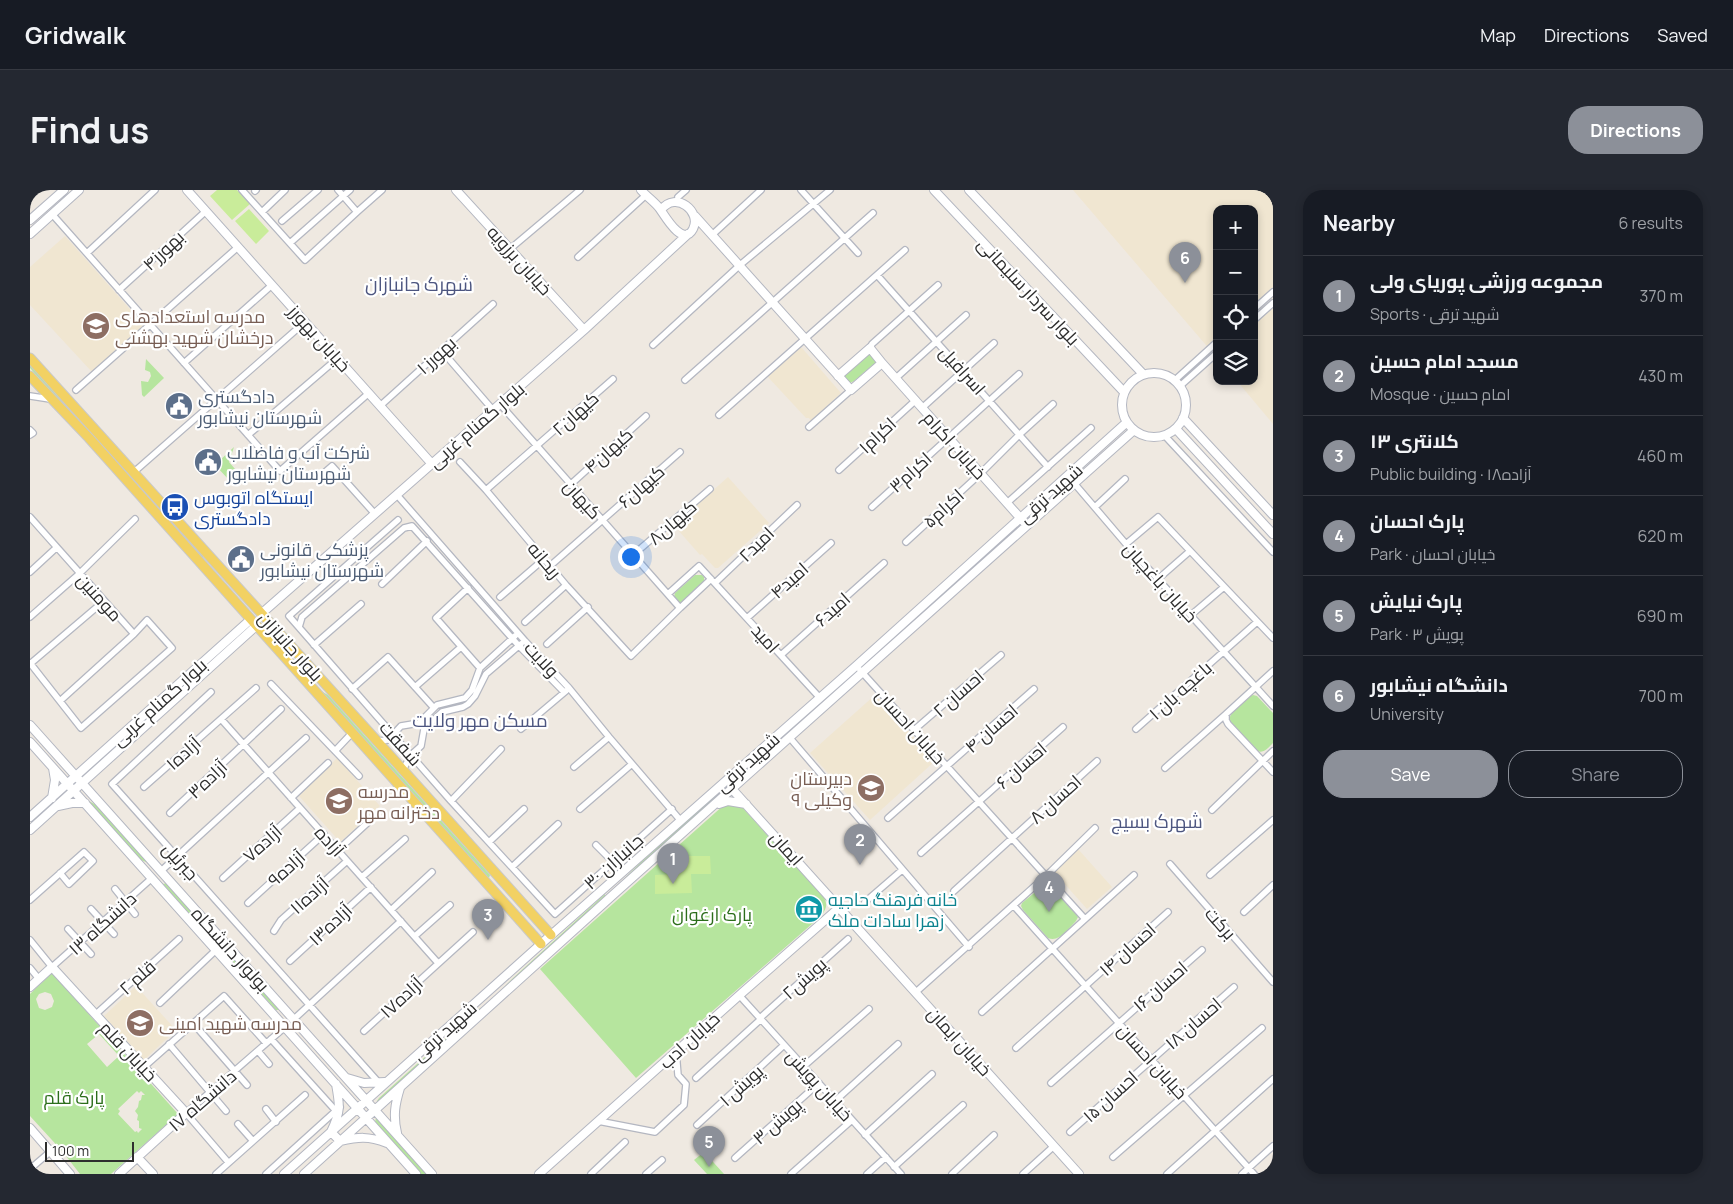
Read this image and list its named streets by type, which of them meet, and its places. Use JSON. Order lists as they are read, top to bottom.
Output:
{
  "streets": {
    "main road": [
      "خیابان برزویه",
      "بلوار سردار سلیمانی",
      "خیابان بهورز",
      "بلوار گمنام غربی",
      "خیابان اکرام",
      "شهید ترقی",
      "بلوار جانبازان",
      "ایمان",
      "بولوار دانشگاه",
      "خیابان ادب",
      "خیابان ایمان",
      "خیابان قلم",
      "دانشگاه ۱۷"
    ],
    "street": [
      "بهورز۴",
      "بهورز ۱",
      "اسرافیل",
      "کیهان۲",
      "اکرام۱",
      "کیهان۴",
      "اکرام۳",
      "کیهان۶",
      "کیهان",
      "اکرام۵",
      "کیهان۸",
      "امید۲",
      "ریحانه",
      "امید۴",
      "خیابان باغچبان",
      "مومنین",
      "امید۶",
      "امید",
      "ولایت",
      "باغچه بان ۱",
      "احسان ۲",
      "خیابان احسان",
      "احسان ۴",
      "شفقت",
      "آزاده۱",
      "احسان ۶",
      "آزاده۳",
      "احسان ۸",
      "آزاده",
      "آزاده۷",
      "جبرئیل",
      "جانبازان ۳۰",
      "آزاده۹",
      "آزاده۱۱",
      "دانشگاه ۱۳",
      "برکت",
      "آزاده۱۳",
      "احسان ۱۴",
      "قلم ۲",
      "پویش۲",
      "احسان ۱۶",
      "آزاده۱۷",
      "احسان ۱۸",
      "پویش ۱",
      "خیابان پویش",
      "احسان ۱۵",
      "پویش ۳"
    ]
  },
  "crossings": [
    ["بهورز۴", "خیابان بهورز"],
    ["خیابان برزویه", "بلوار گمنام غربی"],
    ["بلوار سردار سلیمانی", "شهید ترقی"],
    ["خیابان بهورز", "بهورز ۱"],
    ["خیابان بهورز", "بلوار گمنام غربی"],
    ["اسرافیل", "اکرام۳"],
    ["اسرافیل", "اکرام۵"],
    ["کیهان۲", "کیهان"],
    ["کیهان۲", "ریحانه"],
    ["بلوار گمنام غربی", "کیهان"],
    ["بلوار گمنام غربی", "بلوار جانبازان"],
    ["بلوار گمنام غربی", "ولایت"],
    ["بلوار گمنام غربی", "بولوار دانشگاه"],
    ["اکرام۱", "خیابان اکرام"],
    ["خیابان اکرام", "اکرام۳"],
    ["خیابان اکرام", "شهید ترقی"],
    ["خیابان اکرام", "اکرام۵"],
    ["کیهان۴", "کیهان"],
    ["کیهان۶", "کیهان"],
    ["کیهان۶", "ریحانه"],
    ["شهید ترقی", "خیابان باغچبان"],
    ["شهید ترقی", "امید"],
    ["شهید ترقی", "بلوار جانبازان"],
    ["شهید ترقی", "ولایت"],
    ["شهید ترقی", "خیابان احسان"],
    ["شهید ترقی", "ایمان"],
    ["شهید ترقی", "جبرئیل"],
    ["شهید ترقی", "بولوار دانشگاه"],
    ["کیهان", "کیهان۸"],
    ["کیهان", "امید"],
    ["امید۲", "امید"],
    ["امید۴", "امید"],
    ["خیابان باغچبان", "باغچه بان ۱"],
    ["امید۶", "امید"],
    ["ولایت", "جانبازان ۳۰"],
    ["احسان ۲", "خیابان احسان"],
    ["خیابان احسان", "احسان ۴"],
    ["خیابان احسان", "احسان ۶"],
    ["خیابان احسان", "احسان ۸"],
    ["خیابان احسان", "احسان ۱۴"],
    ["خیابان احسان", "احسان ۱۶"],
    ["خیابان احسان", "احسان ۱۸"],
    ["خیابان احسان", "احسان ۱۵"],
    ["شفقت", "جانبازان ۳۰"],
    ["آزاده۱", "آزاده"],
    ["آزاده۳", "آزاده"],
    ["آزاده", "آزاده۷"],
    ["آزاده", "آزاده۹"],
    ["آزاده", "آزاده۱۱"],
    ["آزاده", "آزاده۱۳"],
    ["آزاده", "آزاده۱۷"],
    ["ایمان", "خیابان ادب"],
    ["ایمان", "خیابان ایمان"],
    ["دانشگاه ۱۳", "بولوار دانشگاه"],
    ["دانشگاه ۱۳", "خیابان قلم"],
    ["بولوار دانشگاه", "دانشگاه ۱۷"],
    ["قلم ۲", "خیابان قلم"],
    ["پویش۲", "خیابان پویش"],
    ["احسان ۱۸", "احسان ۱۵"],
    ["خیابان ادب", "خیابان ایمان"],
    ["خیابان ادب", "خیابان پویش"],
    ["خیابان قلم", "دانشگاه ۱۷"],
    ["پویش ۱", "خیابان پویش"],
    ["خیابان پویش", "پویش ۳"]
  ],
  "districts": ["شهرک جانبازان", "مسکن مهر ولایت", "شهرک بسیج"],
  "parks": ["پارک ارغوان", "پارک قلم"],
  "places": {
    "school or university": [
      "مدرسه استعدادهای درخشان شهید بهشتی",
      "دبیرستان وکیلی ۹",
      "مدرسه دخترانه مهر",
      "مدرسه شهید امینی"
    ],
    "public building": ["دادگستری شهرستان نیشابور", "شرکت آب و فاضلاب شهرستان نیشابور", "پزشکی قانونی شهرستان نیشابور"],
    "bus stop": ["ایستگاه اتوبوس دادگستری"],
    "museum": ["خانه فرهنگ حاجیه زهرا سادات ملک"]
  },
  "scale_bar": "100 m",
  "page": {
    "header": "Gridwalk",
    "nav": ["Map", "Directions", "Saved"],
    "title": "Find us",
    "buttons": [
      "Directions",
      ["Save", "Share"]
    ],
    "heading": ["Nearby", "6 results"],
    "map_buttons": ["+", "−"],
    "pins": [
      "6",
      "2",
      "1",
      "4",
      "3",
      "5"
    ],
    "list": [
      {
        "mark": "1",
        "name": "مجموعه ورزشی پوریای ولی",
        "note": "Sports · شهید ترقی",
        "value": "370 m"
      },
      {
        "mark": "2",
        "name": "مسجد امام حسین",
        "note": "Mosque · امام حسین",
        "value": "430 m"
      },
      {
        "mark": "3",
        "name": "کلانتری ۱۳",
        "note": "Public building · آزاده۱۸",
        "value": "460 m"
      },
      {
        "mark": "4",
        "name": "پارک احسان",
        "note": "Park · خیابان احسان",
        "value": "620 m"
      },
      {
        "mark": "5",
        "name": "پارک نیایش",
        "note": "Park · پویش ۳",
        "value": "690 m"
      },
      {
        "mark": "6",
        "name": "دانشگاه نیشابور",
        "note": "University",
        "value": "700 m"
      }
    ],
    "scale": "100 m"
  }
}
